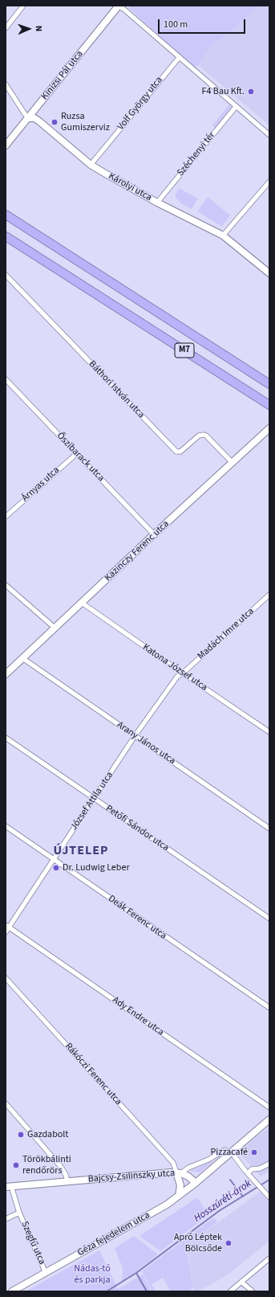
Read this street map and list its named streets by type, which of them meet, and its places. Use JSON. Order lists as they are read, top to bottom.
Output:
{
  "streets": {
    "highway": ["M7"],
    "street": [
      "Kinizsi Pál utca",
      "Volf György utca",
      "Széchenyi tér",
      "Károlyi utca",
      "Báthori István utca",
      "Őszibarack utca",
      "Árnyas utca",
      "Kazinczy Ferenc utca",
      "Madách Imre utca",
      "Katona József utca",
      "Arany János utca",
      "József Attila utca",
      "Petőfi Sándor utca",
      "Deák Ferenc utca",
      "Ady Endre utca",
      "Rákóczi Ferenc utca",
      "Bajcsy-Zsilinszky utca",
      "Géza fejedelem utca",
      "Szegfű utca"
    ]
  },
  "crossings": [
    ["Kinizsi Pál utca", "Károlyi utca"],
    ["Volf György utca", "Károlyi utca"],
    ["Széchenyi tér", "Károlyi utca"],
    ["Báthori István utca", "Kazinczy Ferenc utca"],
    ["Őszibarack utca", "Árnyas utca"],
    ["Őszibarack utca", "Kazinczy Ferenc utca"],
    ["Kazinczy Ferenc utca", "Katona József utca"],
    ["Kazinczy Ferenc utca", "Arany János utca"],
    ["Madách Imre utca", "Katona József utca"],
    ["Madách Imre utca", "József Attila utca"],
    ["Katona József utca", "József Attila utca"],
    ["Arany János utca", "József Attila utca"],
    ["József Attila utca", "Petőfi Sándor utca"],
    ["József Attila utca", "Deák Ferenc utca"],
    ["József Attila utca", "Ady Endre utca"],
    ["Rákóczi Ferenc utca", "Bajcsy-Zsilinszky utca"],
    ["Bajcsy-Zsilinszky utca", "Géza fejedelem utca"],
    ["Bajcsy-Zsilinszky utca", "Szegfű utca"],
    ["Géza fejedelem utca", "Szegfű utca"]
  ],
  "districts": ["ÚJTELEP"],
  "water": ["Hosszúréti-árok"],
  "parks": ["Nádas-tó és parkja"],
  "places": [
    "F4 Bau Kft.",
    "Ruzsa Gumiszerviz",
    "Dr. Ludwig Leber",
    "Gazdabolt",
    "Pizzacafé",
    "Törökbálinti rendőrörs",
    "Apró Léptek Bölcsőde"
  ],
  "scale_bar": "100 m",
  "north": "right"
}
